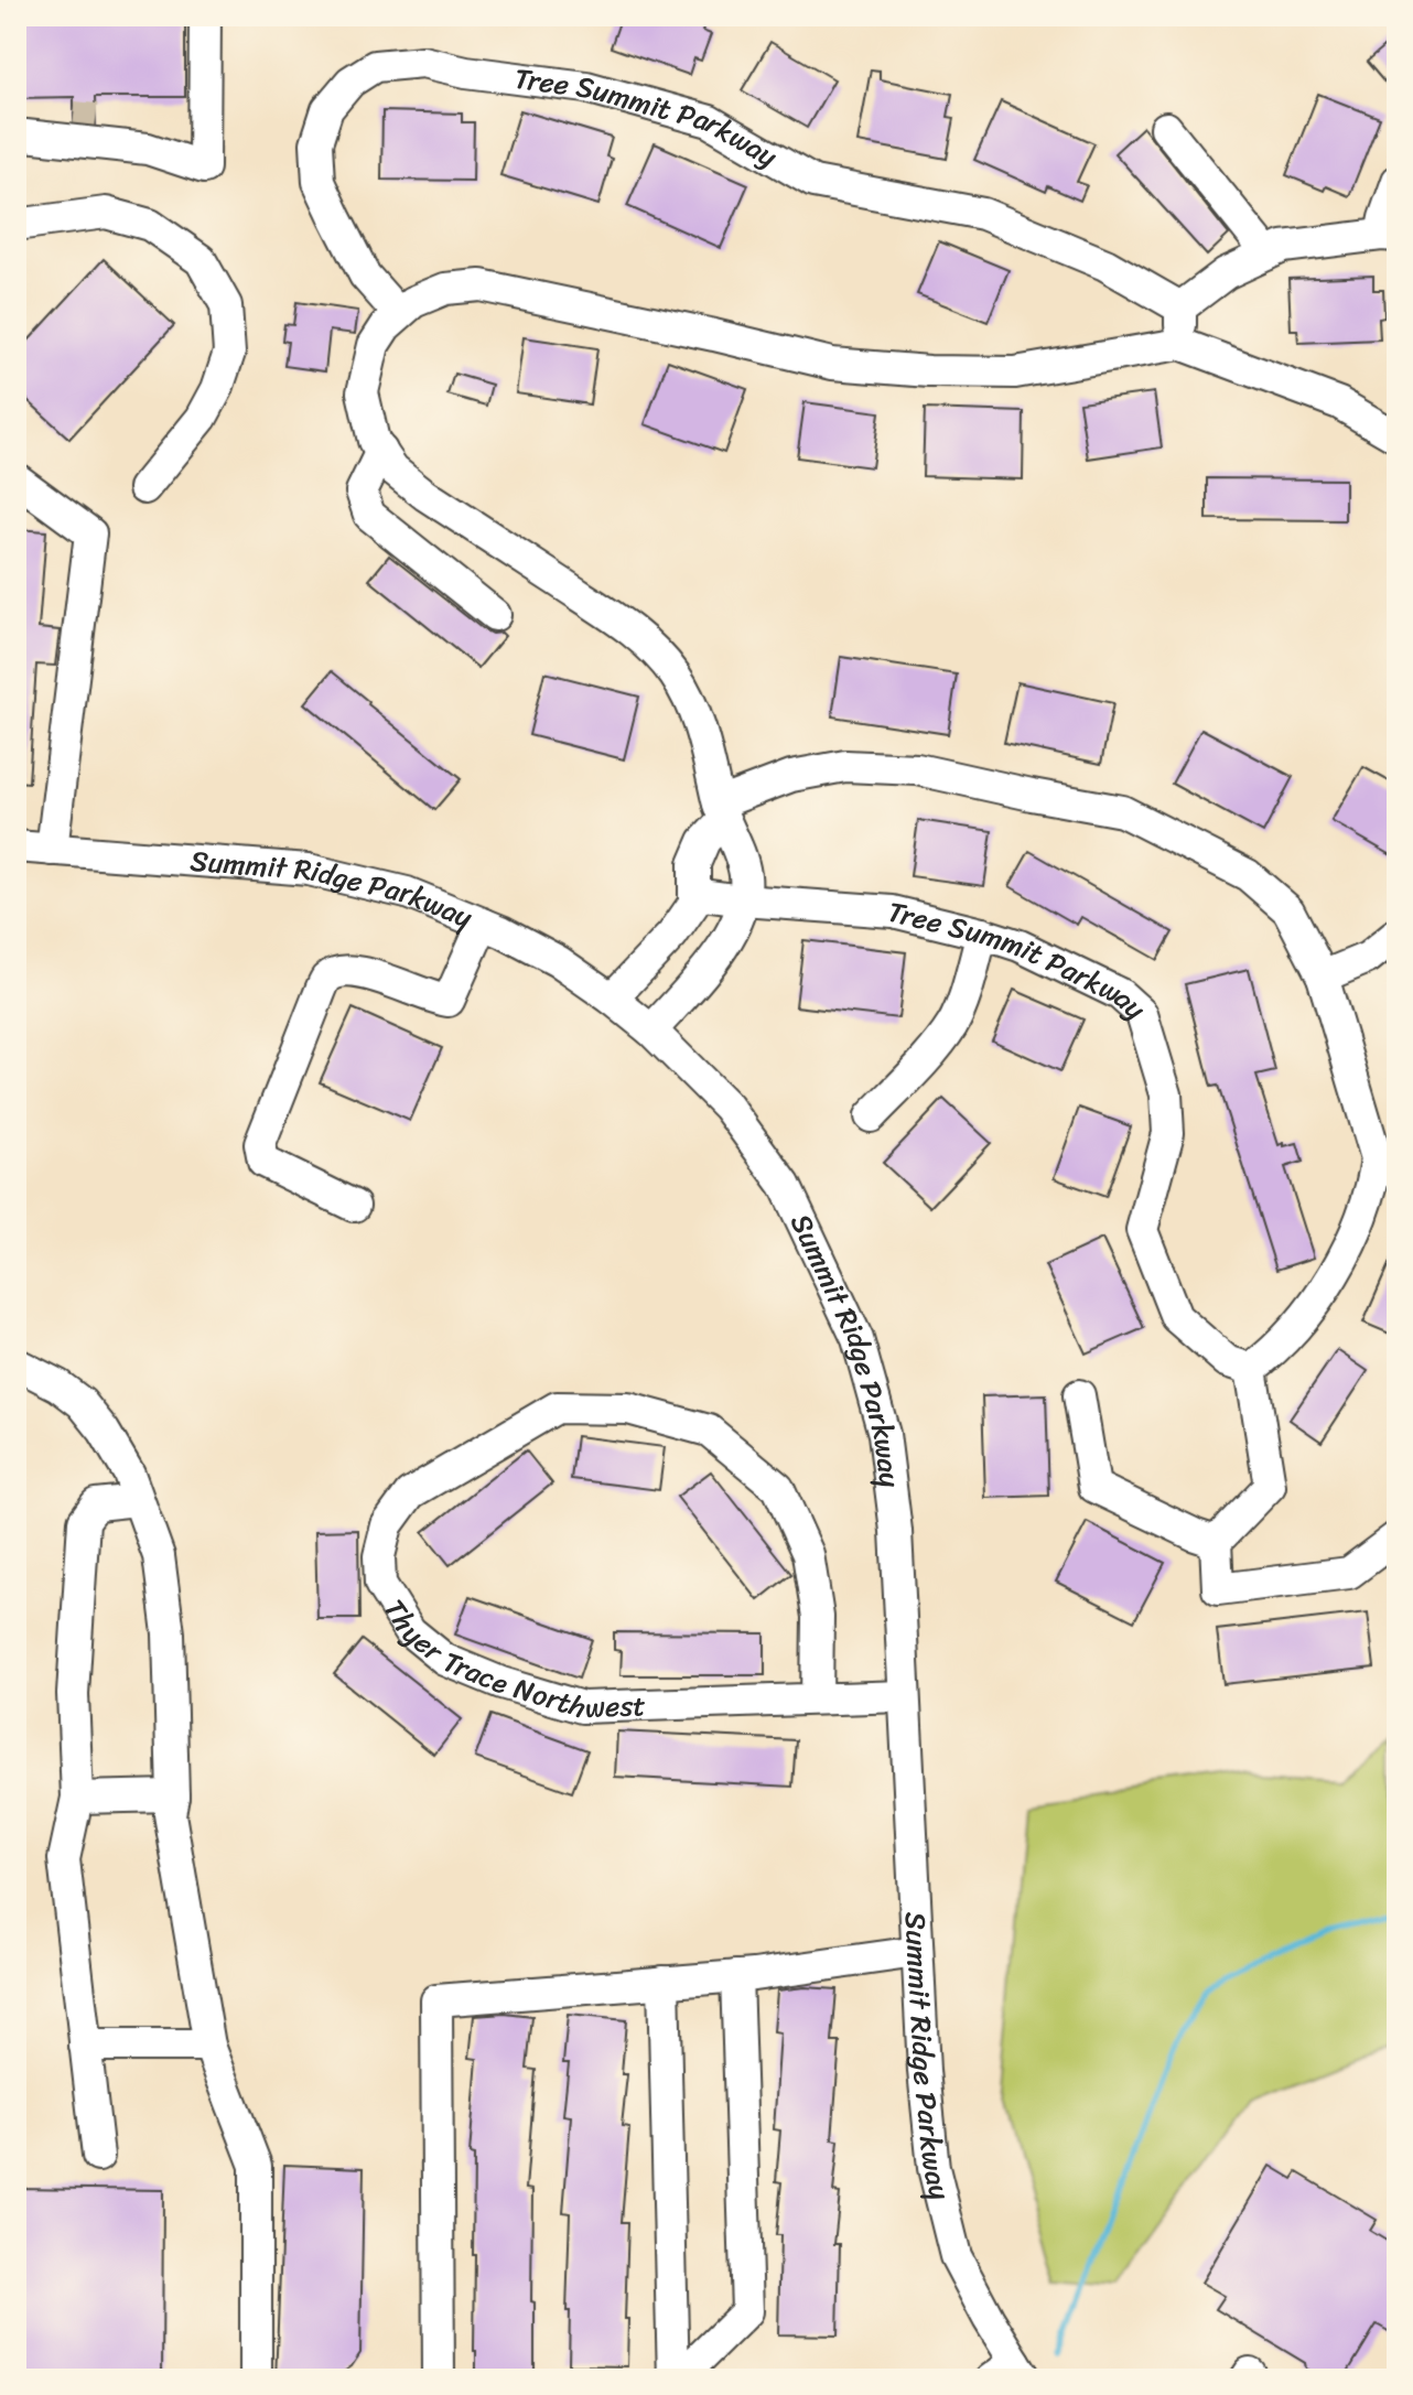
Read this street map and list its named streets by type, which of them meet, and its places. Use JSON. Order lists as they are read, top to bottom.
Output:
{
  "streets": {
    "street": ["Tree Summit Parkway", "Summit Ridge Parkway", "Thyer Trace Northwest"]
  },
  "crossings": [
    ["Summit Ridge Parkway", "Thyer Trace Northwest"]
  ]
}
